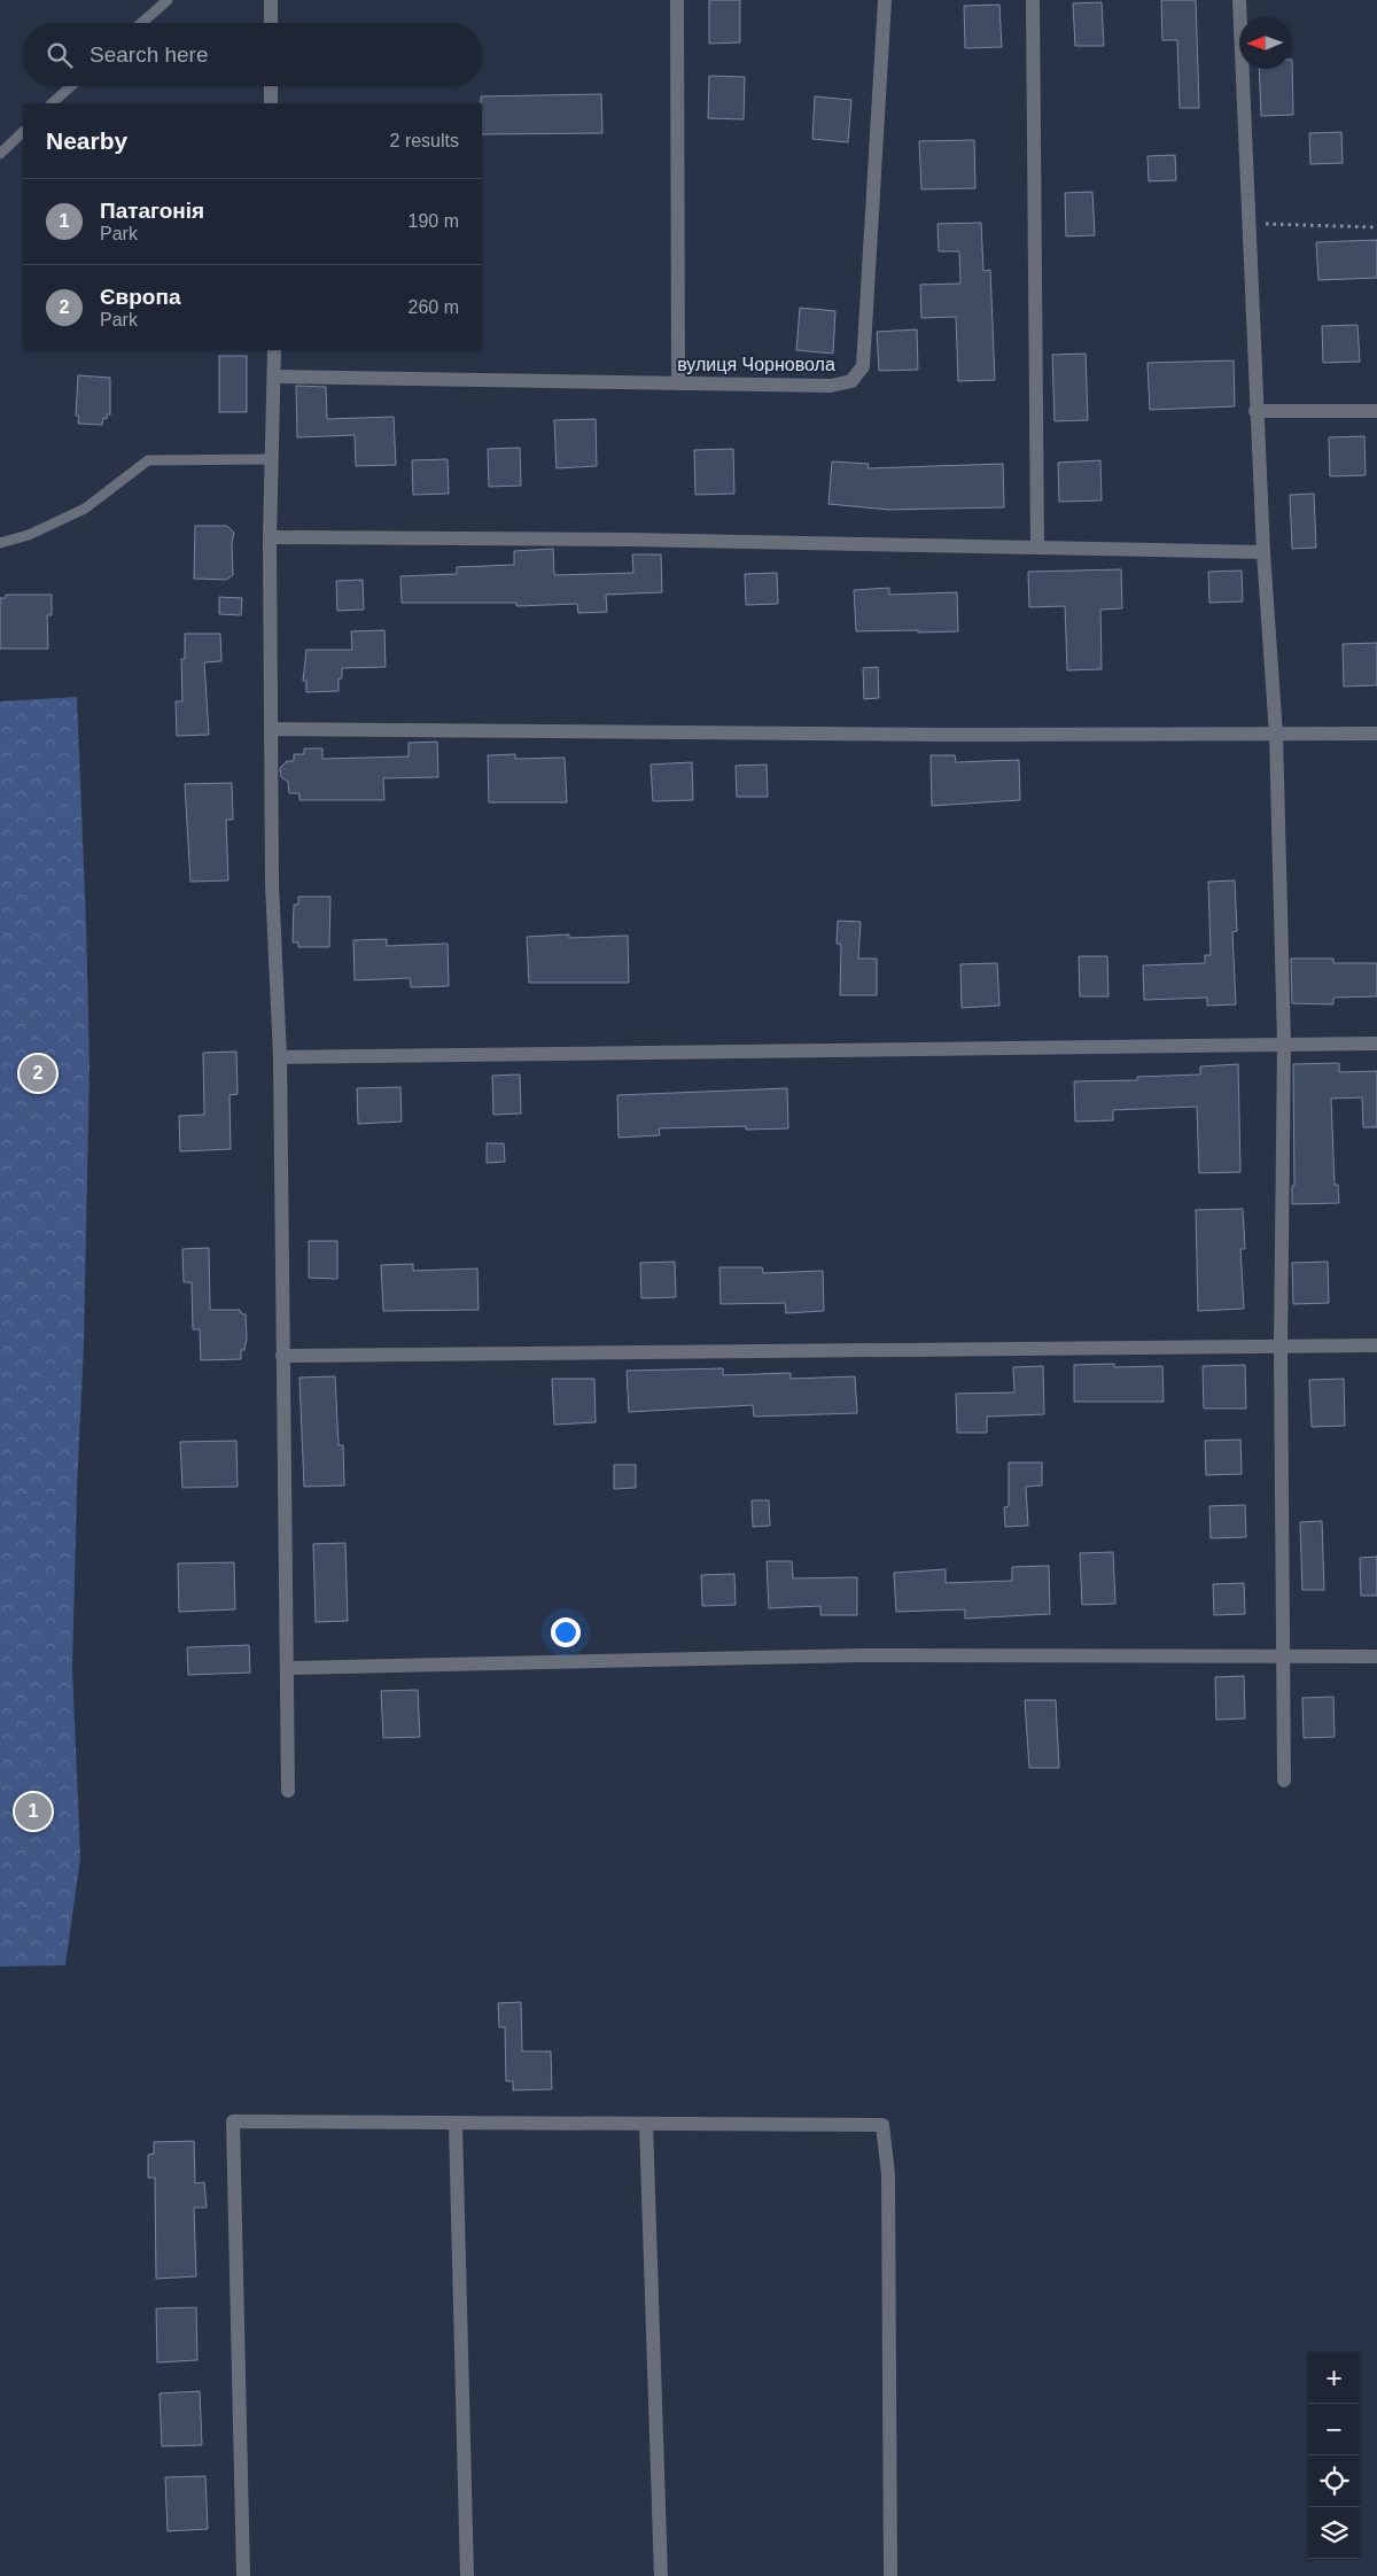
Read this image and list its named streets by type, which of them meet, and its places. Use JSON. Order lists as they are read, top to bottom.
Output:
{
  "streets": {
    "street": ["вулиця Чорновола"]
  },
  "north": "left",
  "page": {
    "search": "Search here",
    "heading": ["Nearby", "2 results"],
    "list": [
      {
        "mark": "1",
        "name": "Патагонія",
        "note": "Park",
        "value": "190 m"
      },
      {
        "mark": "2",
        "name": "Європа",
        "note": "Park",
        "value": "260 m"
      }
    ],
    "pins": ["2", "1"],
    "map_buttons": ["+", "−"]
  }
}
